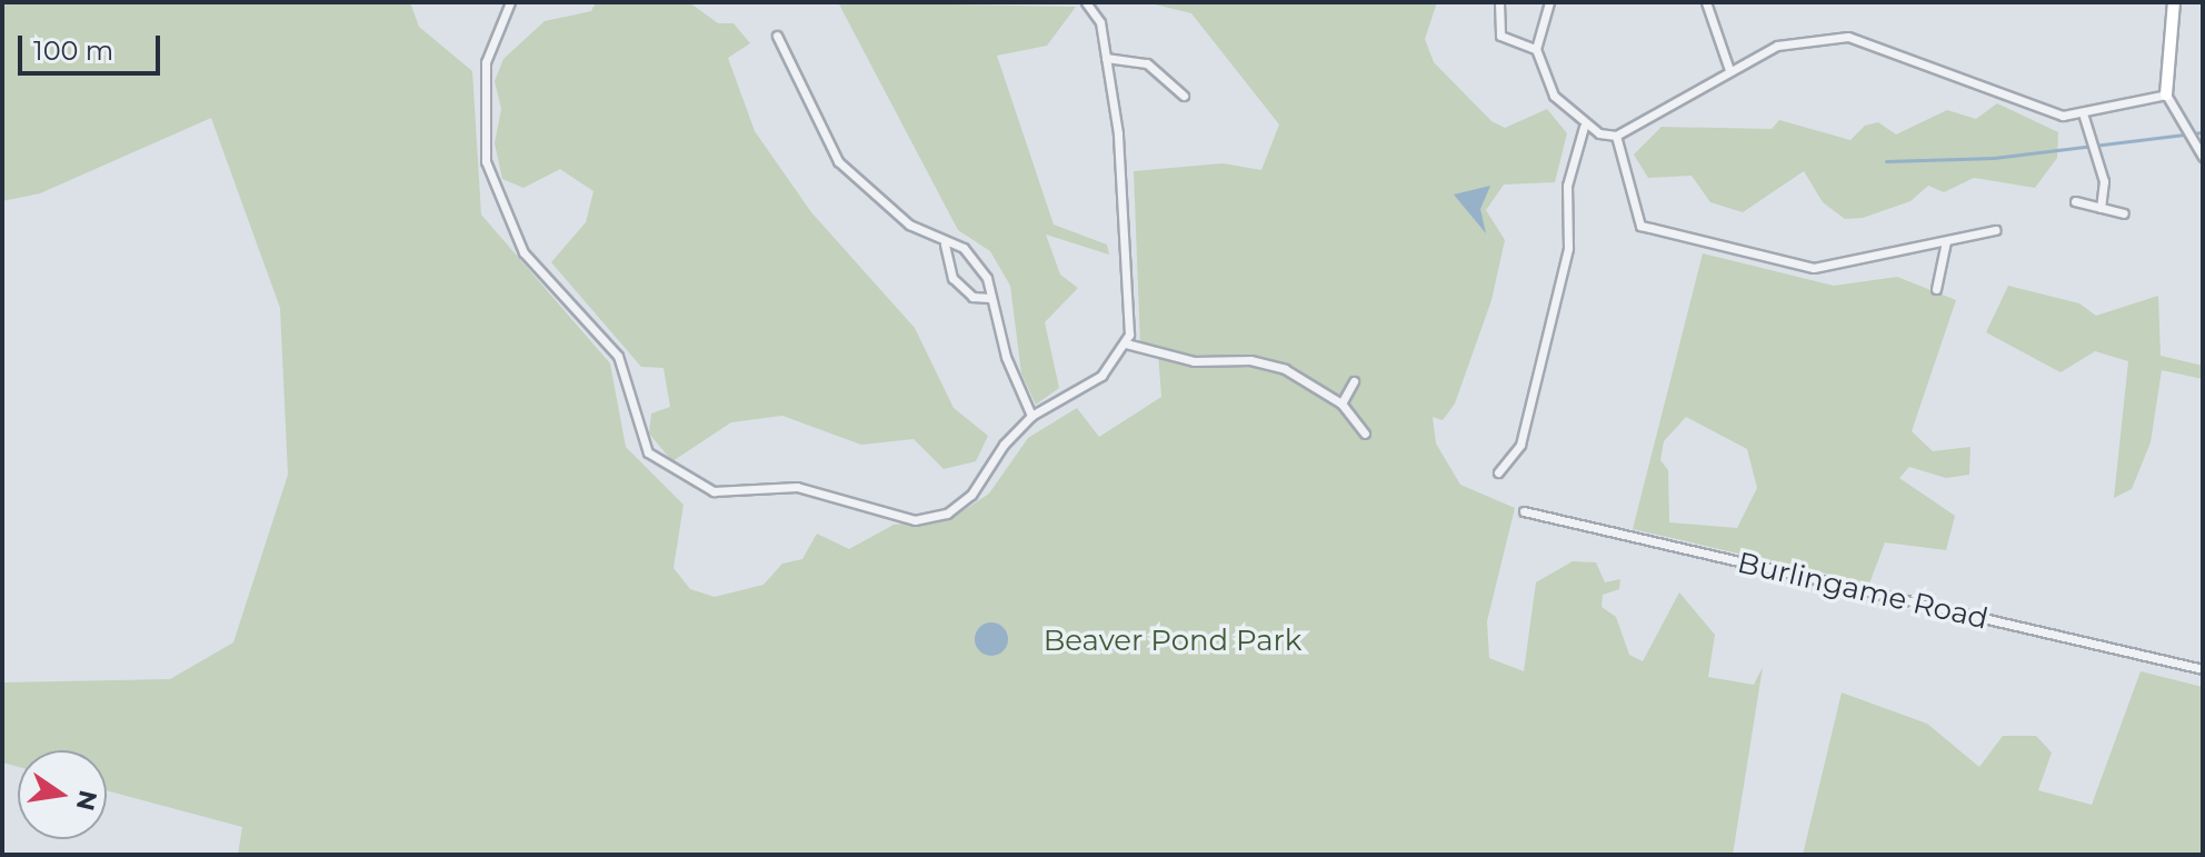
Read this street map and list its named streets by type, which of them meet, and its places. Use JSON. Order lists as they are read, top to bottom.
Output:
{
  "streets": {
    "street": ["Burlingame Road"]
  },
  "parks": ["Beaver Pond Park"],
  "scale_bar": "100 m",
  "north": "right"
}
